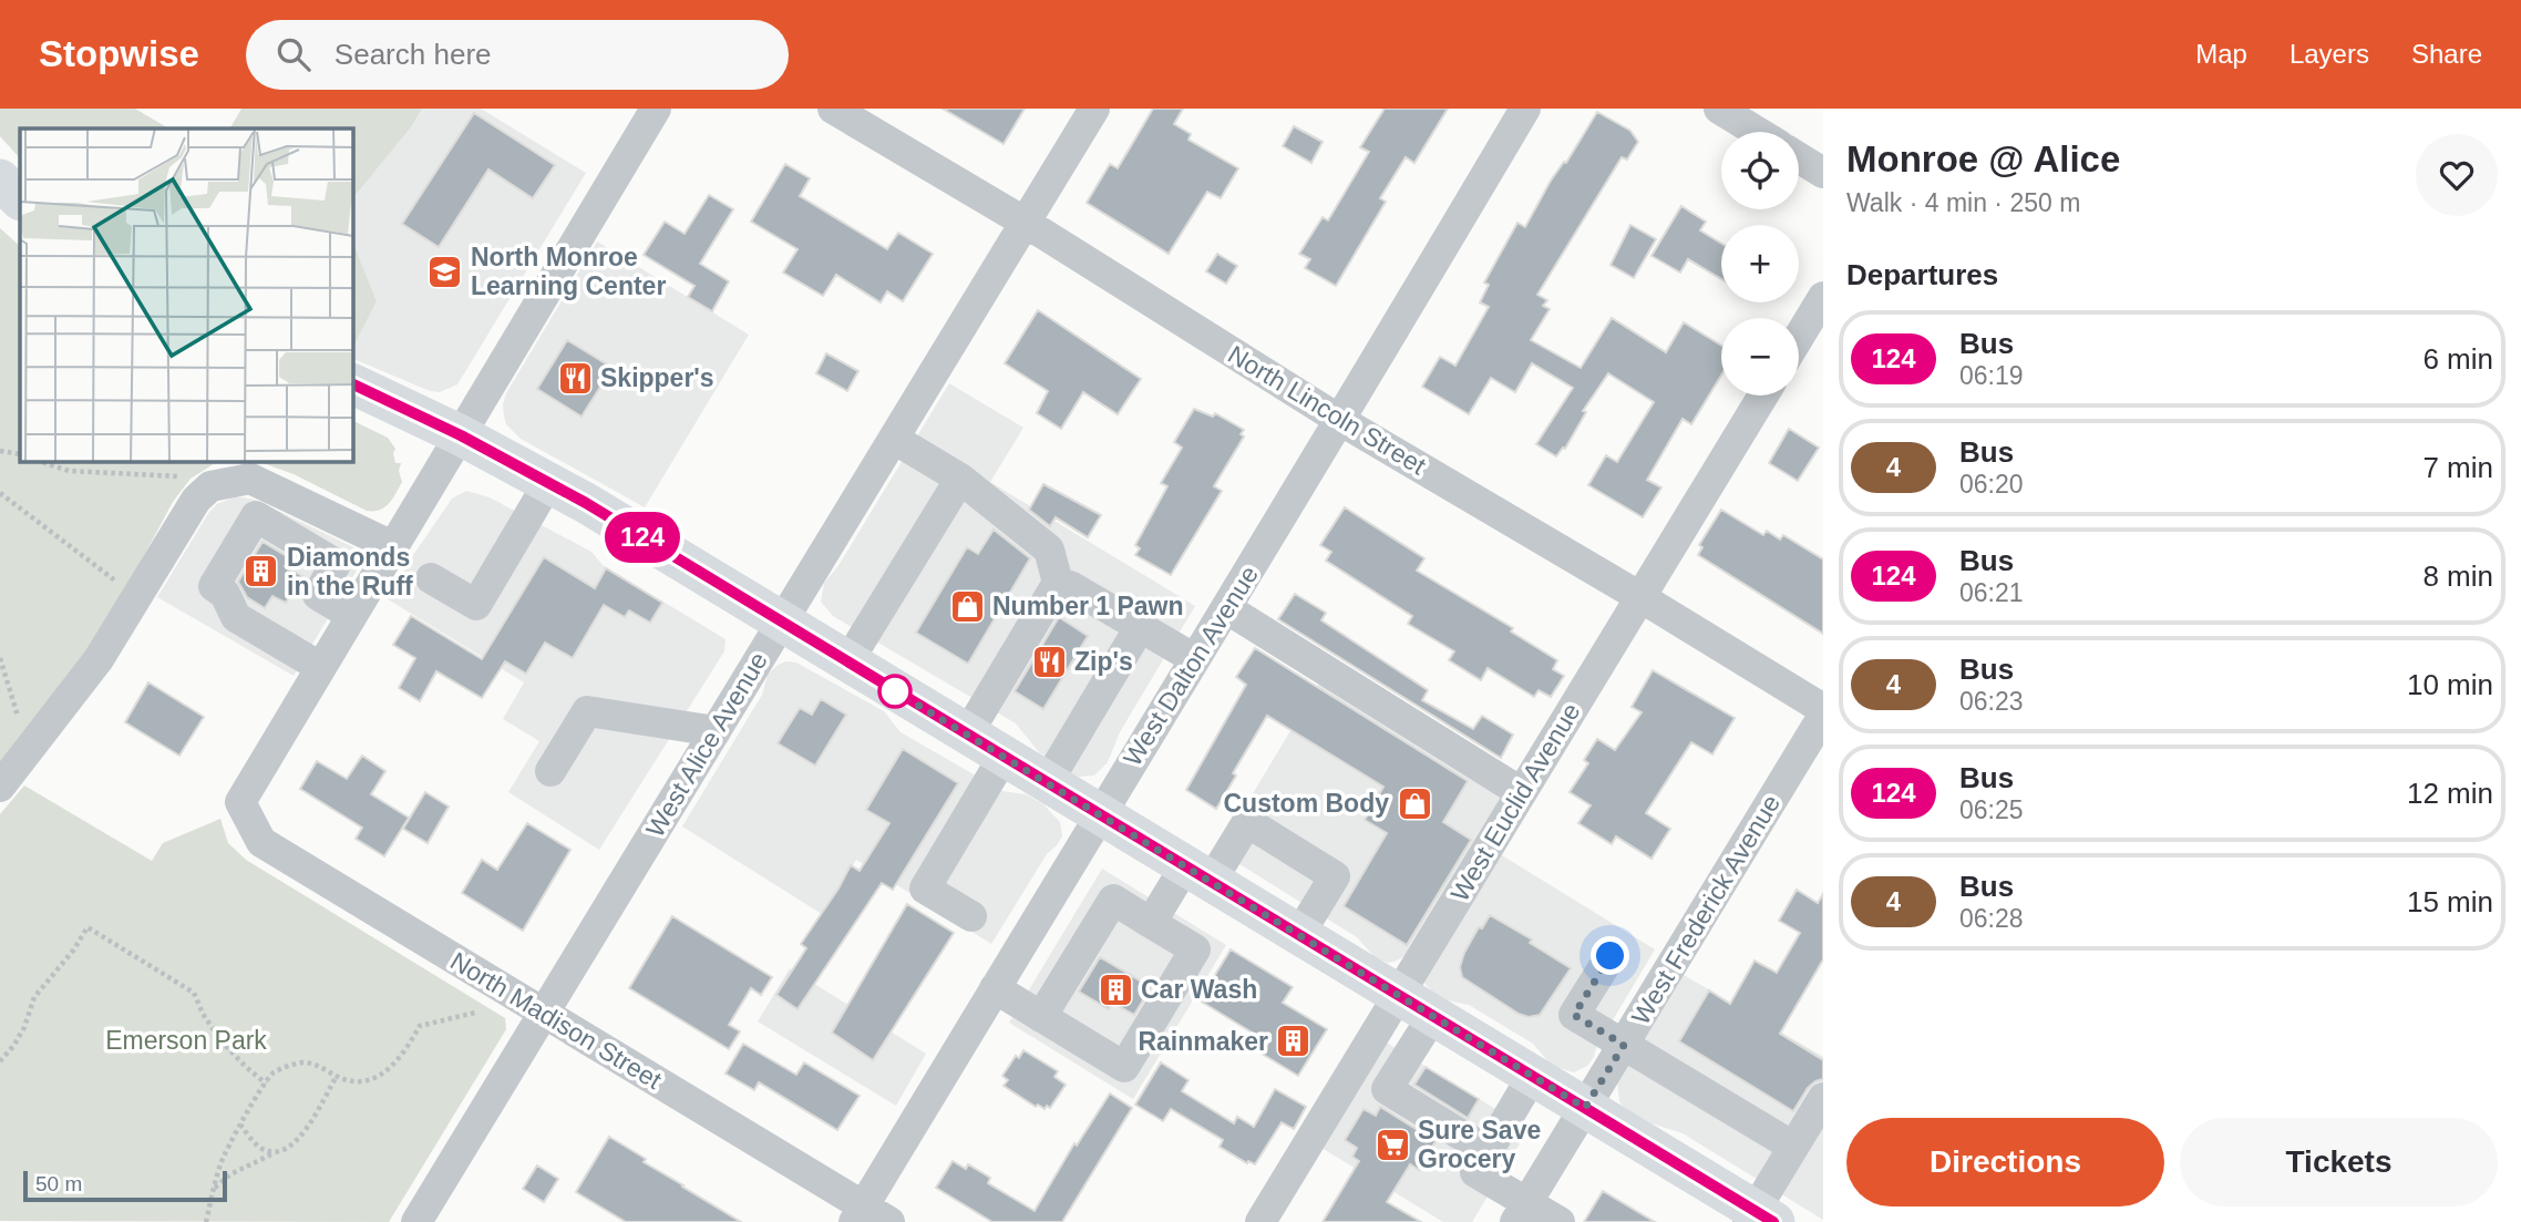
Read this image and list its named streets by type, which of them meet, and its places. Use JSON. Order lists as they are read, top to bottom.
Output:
{
  "streets": {
    "street": [
      "North Lincoln Street",
      "West Dalton Avenue",
      "West Alice Avenue",
      "West Euclid Avenue",
      "West Frederick Avenue",
      "North Madison Street"
    ]
  },
  "crossings": [
    ["North Lincoln Street", "West Dalton Avenue"],
    ["North Lincoln Street", "West Alice Avenue"],
    ["North Lincoln Street", "West Euclid Avenue"],
    ["West Dalton Avenue", "North Madison Street"],
    ["West Alice Avenue", "North Madison Street"]
  ],
  "parks": ["Emerson Park"],
  "places": {
    "school or university": ["North Monroe Learning Center"],
    "restaurant": ["Skipper's", "Zip's"],
    "building": ["Diamonds in the Ruff", "Car Wash", "Rainmaker"],
    "shop": ["Number 1 Pawn", "Custom Body"],
    "supermarket": ["Sure Save Grocery"]
  },
  "lines": ["bus line 124"],
  "scale_bar": "50 m",
  "page": {
    "header": "Stopwise",
    "search": "Search here",
    "nav": ["Map", "Layers", "Share"],
    "on_map": "124",
    "heading": [
      ["Monroe @ Alice", "Walk · 4 min · 250 m"],
      "Departures"
    ],
    "map_buttons": ["+", "−"],
    "list": [
      {
        "mark": "124",
        "name": "Bus",
        "note": "06:19",
        "value": "6 min"
      },
      {
        "mark": "4",
        "name": "Bus",
        "note": "06:20",
        "value": "7 min"
      },
      {
        "mark": "124",
        "name": "Bus",
        "note": "06:21",
        "value": "8 min"
      },
      {
        "mark": "4",
        "name": "Bus",
        "note": "06:23",
        "value": "10 min"
      },
      {
        "mark": "124",
        "name": "Bus",
        "note": "06:25",
        "value": "12 min"
      },
      {
        "mark": "4",
        "name": "Bus",
        "note": "06:28",
        "value": "15 min"
      }
    ],
    "buttons": ["Directions", "Tickets"],
    "scale": "50 m"
  }
}
